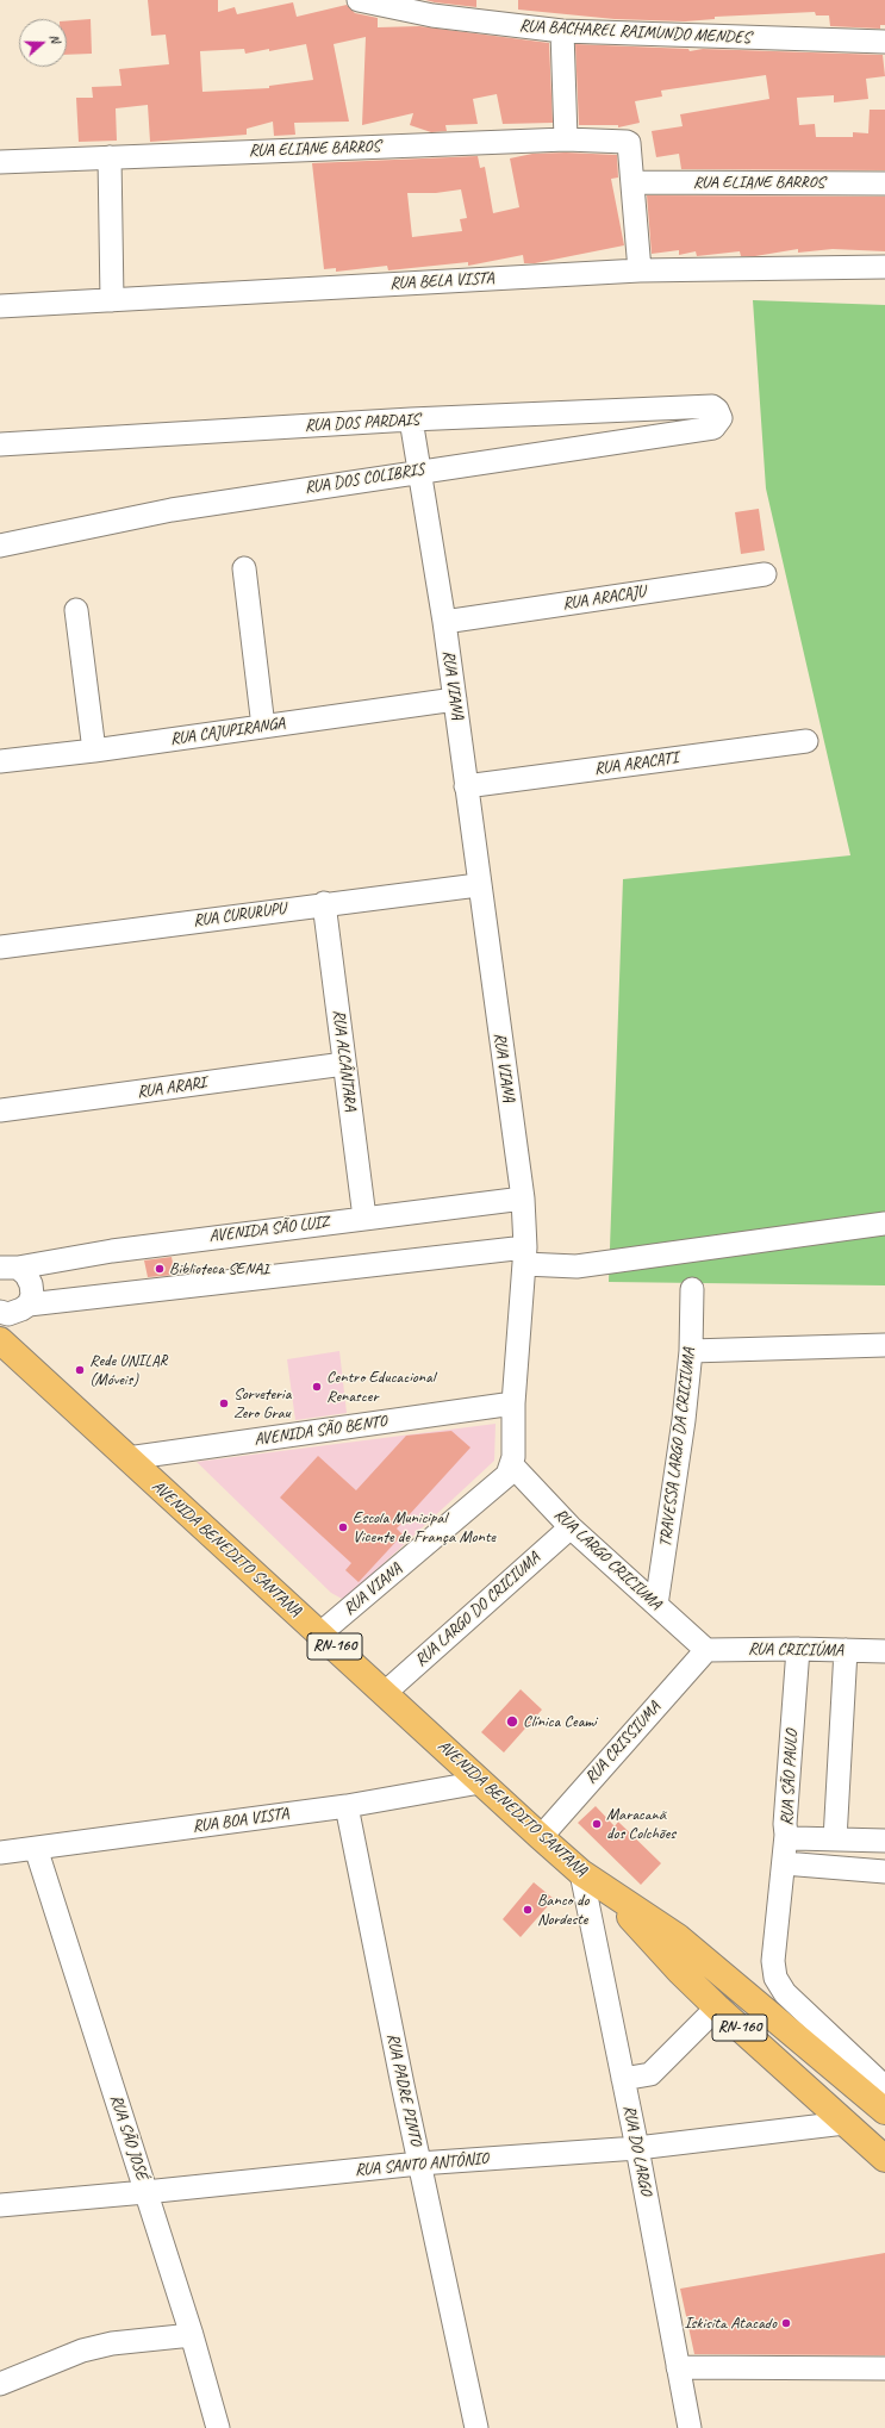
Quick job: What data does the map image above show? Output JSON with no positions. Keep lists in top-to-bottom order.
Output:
{
  "streets": {
    "main road": ["AVENIDA BENEDITO SANTANA", "RN-160"],
    "street": [
      "RUA BACHAREL RAIMUNDO MENDES",
      "RUA ELIANE BARROS",
      "RUA BELA VISTA",
      "RUA DOS PARDAIS",
      "RUA DOS COLIBRIS",
      "RUA ARACAJU",
      "RUA VIANA",
      "RUA CAJUPIRANGA",
      "RUA ARACATI",
      "RUA CURURUPU",
      "RUA ALCÂNTARA",
      "RUA ARARI",
      "AVENIDA SÃO LUIZ",
      "AVENIDA SÃO BENTO",
      "TRAVESSA LARGO DA CRICIUMA",
      "RUA LARGO CRICIUMA",
      "RUA LARGO DO CRICIUMA",
      "RUA CRICIÚMA",
      "RUA CRISSIUMA",
      "RUA SÃO PAULO",
      "RUA BOA VISTA",
      "RUA PADRE PINTO",
      "RUA SÃO JOSÉ",
      "RUA DO LARGO",
      "RUA SANTO ANTÔNIO"
    ]
  },
  "crossings": [
    ["RUA DOS PARDAIS", "RUA DOS COLIBRIS"],
    ["RUA DOS PARDAIS", "RUA VIANA"],
    ["RUA DOS COLIBRIS", "RUA VIANA"],
    ["RUA ARACAJU", "RUA VIANA"],
    ["RUA VIANA", "RUA CAJUPIRANGA"],
    ["RUA VIANA", "RUA ARACATI"],
    ["RUA VIANA", "RUA CURURUPU"],
    ["RUA VIANA", "AVENIDA SÃO LUIZ"],
    ["RUA VIANA", "AVENIDA SÃO BENTO"],
    ["RUA VIANA", "AVENIDA BENEDITO SANTANA"],
    ["RUA VIANA", "RUA LARGO CRICIUMA"],
    ["RUA CURURUPU", "RUA ALCÂNTARA"],
    ["RUA ALCÂNTARA", "RUA ARARI"],
    ["RUA ALCÂNTARA", "AVENIDA SÃO LUIZ"],
    ["AVENIDA SÃO BENTO", "AVENIDA BENEDITO SANTANA"],
    ["TRAVESSA LARGO DA CRICIUMA", "RUA LARGO CRICIUMA"],
    ["AVENIDA BENEDITO SANTANA", "RUA LARGO DO CRICIUMA"],
    ["AVENIDA BENEDITO SANTANA", "RUA CRISSIUMA"],
    ["AVENIDA BENEDITO SANTANA", "RUA BOA VISTA"],
    ["AVENIDA BENEDITO SANTANA", "RUA DO LARGO"],
    ["AVENIDA BENEDITO SANTANA", "RUA SANTO ANTÔNIO"],
    ["RUA LARGO CRICIUMA", "RUA LARGO DO CRICIUMA"],
    ["RUA LARGO CRICIUMA", "RUA CRICIÚMA"],
    ["RUA LARGO CRICIUMA", "RUA CRISSIUMA"],
    ["RUA CRICIÚMA", "RUA CRISSIUMA"],
    ["RUA CRICIÚMA", "RUA SÃO PAULO"],
    ["RUA BOA VISTA", "RUA PADRE PINTO"],
    ["RUA BOA VISTA", "RUA SÃO JOSÉ"],
    ["RUA PADRE PINTO", "RUA SANTO ANTÔNIO"],
    ["RUA SÃO JOSÉ", "RUA SANTO ANTÔNIO"],
    ["RUA DO LARGO", "RUA SANTO ANTÔNIO"]
  ],
  "places": [
    "Biblioteca SENAI",
    "Rede UNILAR (Móveis)",
    "Centro Educacional Renascer",
    "Sorveteria Zero Grau",
    "Escola Municipal Vicente de França Monte",
    "Clínica Ceami",
    "Maracanã dos Colchões",
    "Banco do Nordeste",
    "Iskisita Atacado"
  ],
  "north": "right"
}
